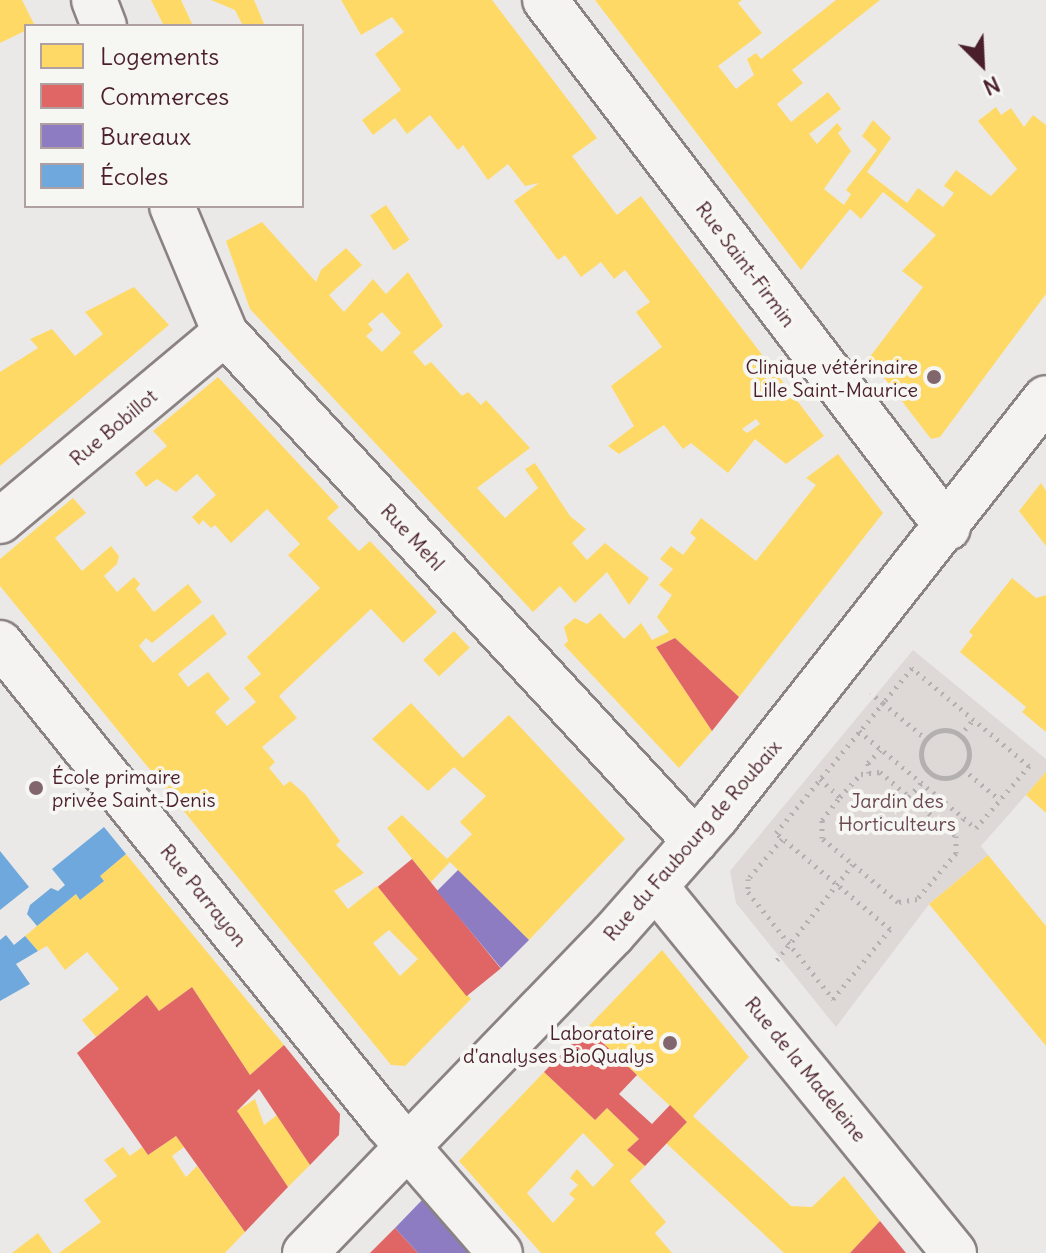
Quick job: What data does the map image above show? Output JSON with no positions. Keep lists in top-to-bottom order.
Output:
{
  "streets": {
    "street": [
      "Rue Saint-Firmin",
      "Rue Bobillot",
      "Rue Mehl",
      "Rue du Faubourg de Roubaix",
      "Rue Parrayon",
      "Rue de la Madeleine"
    ]
  },
  "crossings": [
    ["Rue Saint-Firmin", "Rue du Faubourg de Roubaix"],
    ["Rue Bobillot", "Rue Mehl"],
    ["Rue Mehl", "Rue du Faubourg de Roubaix"],
    ["Rue du Faubourg de Roubaix", "Rue Parrayon"],
    ["Rue du Faubourg de Roubaix", "Rue de la Madeleine"]
  ],
  "parks": ["Jardin des Horticulteurs"],
  "places": ["Clinique vétérinaire Lille Saint-Maurice", "École primaire privée Saint-Denis", "Laboratoire d'analyses BioQualys"],
  "legend": [
    "Logements",
    "Commerces",
    "Bureaux",
    "Écoles"
  ],
  "north": "bottom right"
}
